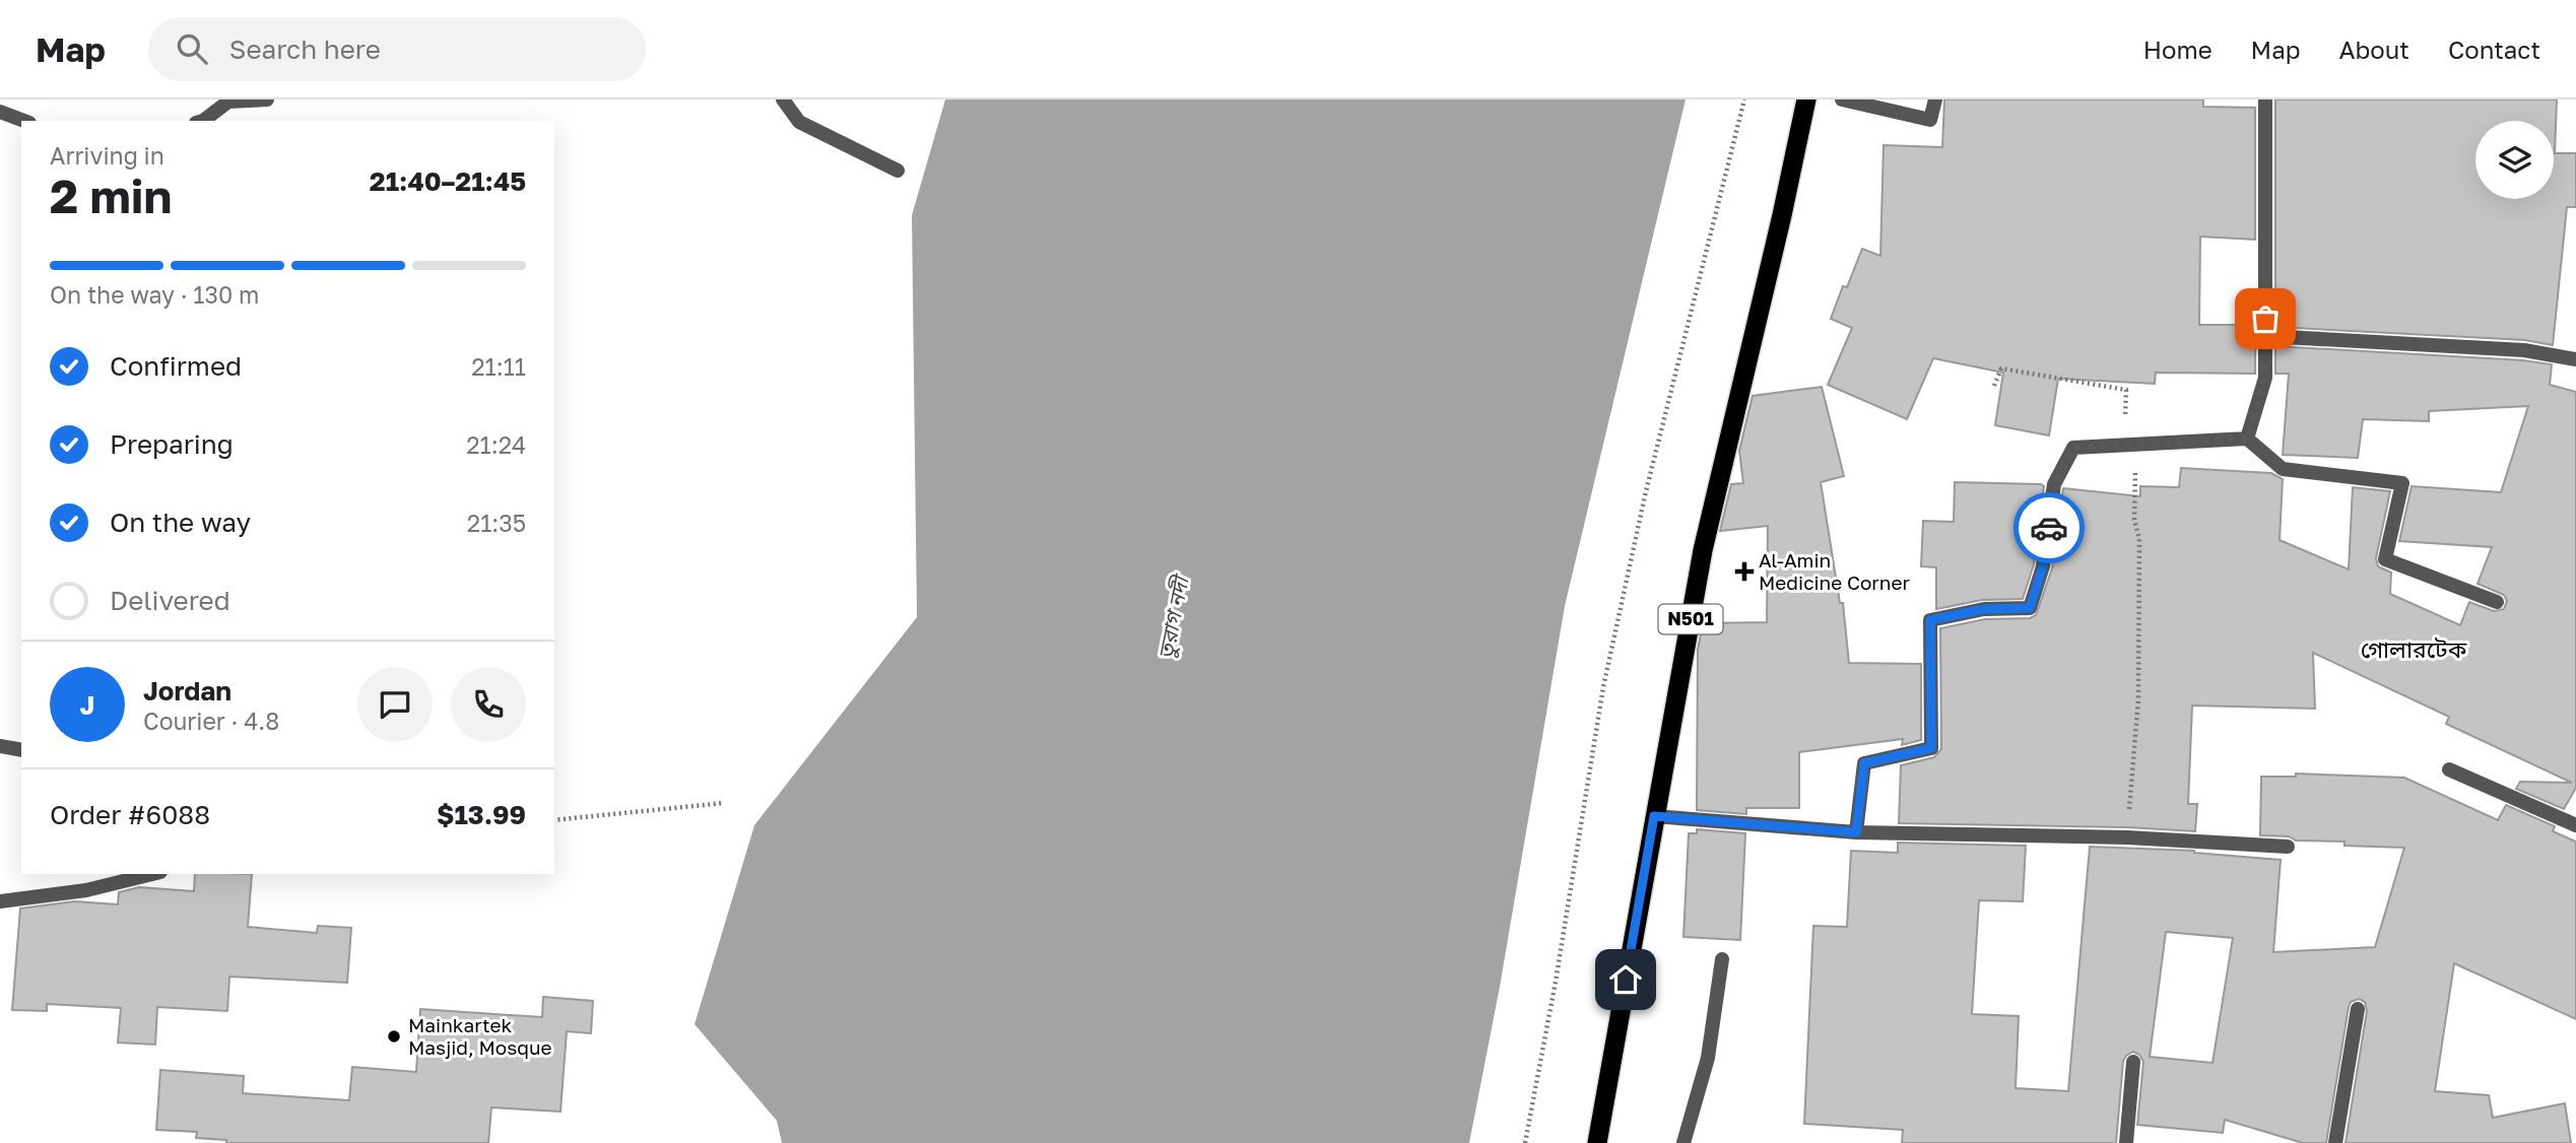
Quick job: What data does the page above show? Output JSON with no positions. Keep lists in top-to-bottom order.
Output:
{
  "streets": {
    "highway": ["N501"]
  },
  "districts": ["গোলারটেক"],
  "water": ["তুরাগ নদী"],
  "places": {
    "health": ["Al-Amin Medicine Corner"],
    "other": ["Mainkartek Masjid, Mosque"]
  },
  "page": {
    "header": "Map",
    "search": "Search here",
    "nav": [
      "Home",
      "Map",
      "About",
      "Contact"
    ],
    "heading": ["2 min", "Arriving in", "21:40–21:45"],
    "panel": [
      "Jordan",
      "Courier · 4.8",
      "Order #6088",
      "$13.99"
    ],
    "bar": "On the way · 130 m",
    "list": [
      ["Confirmed", "21:11"],
      ["Preparing", "21:24"],
      ["On the way", "21:35"],
      "Delivered"
    ],
    "round": "J"
  }
}
